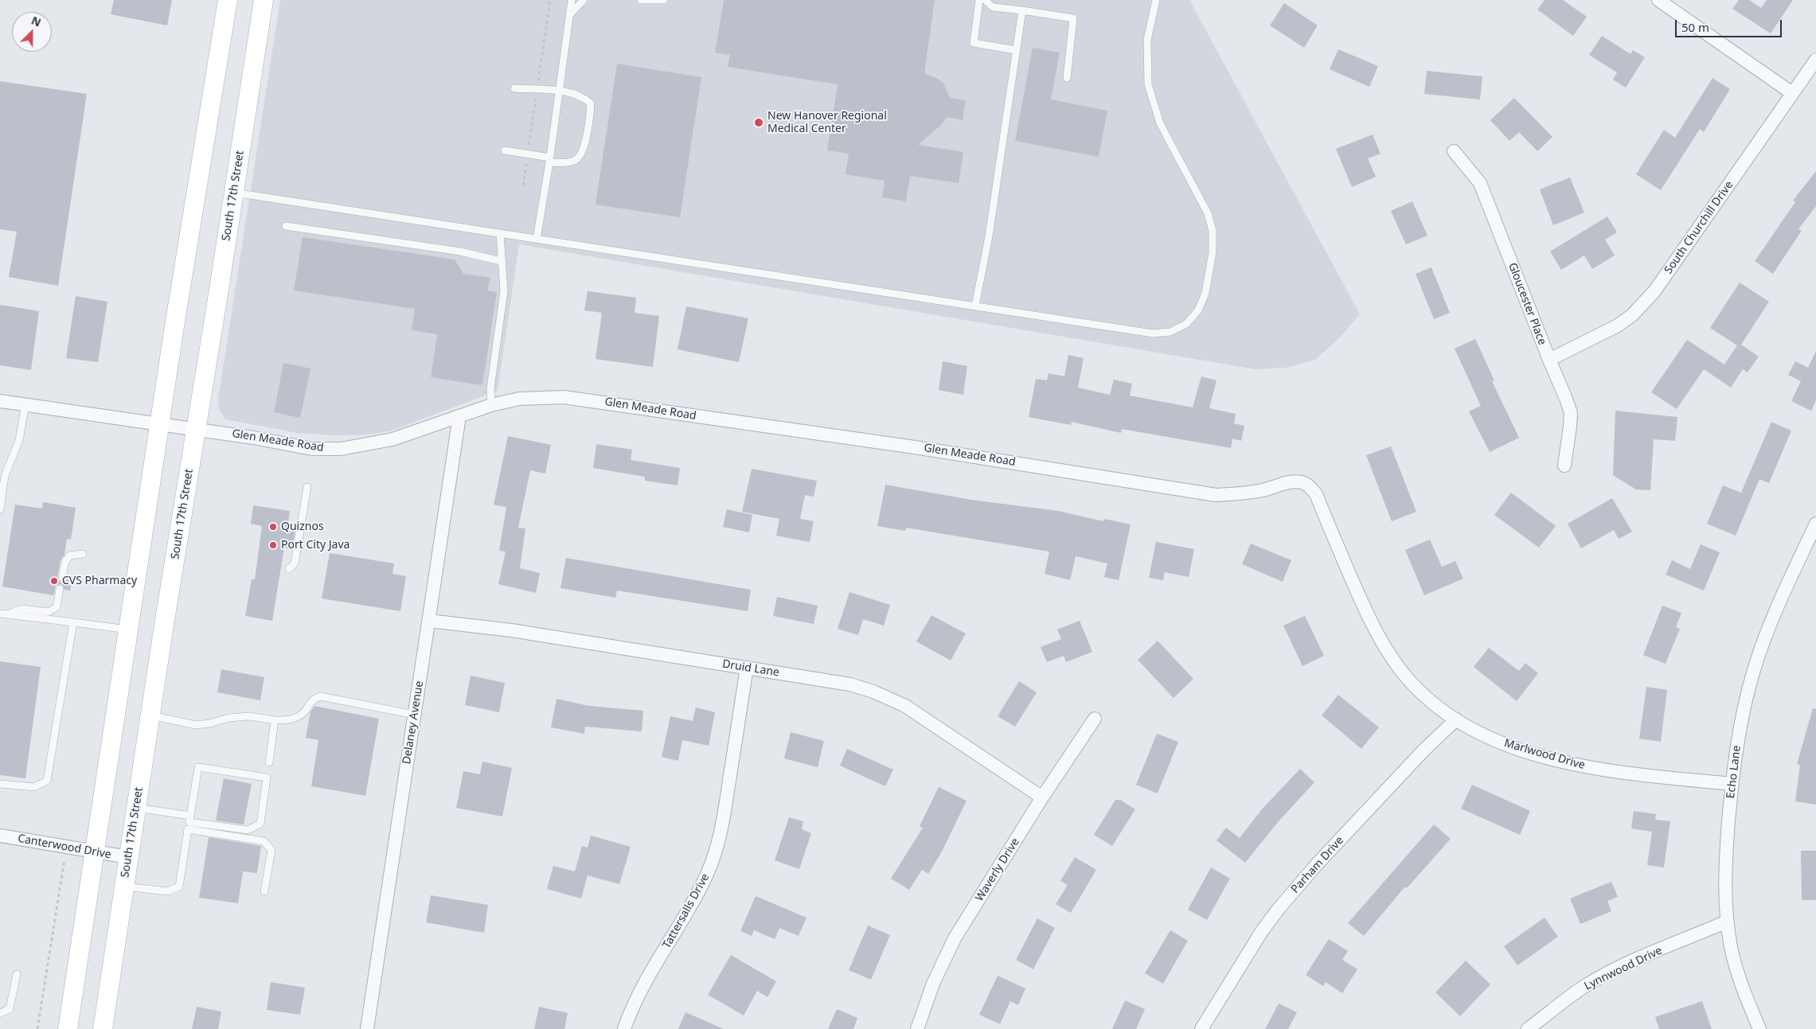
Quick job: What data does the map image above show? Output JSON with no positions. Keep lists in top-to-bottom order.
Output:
{
  "streets": {
    "main road": ["South 17th Street"],
    "street": [
      "South Churchill Drive",
      "Gloucester Place",
      "Glen Meade Road",
      "Druid Lane",
      "Delaney Avenue",
      "Marlwood Drive",
      "Echo Lane",
      "Canterwood Drive",
      "Parham Drive",
      "Waverly Drive",
      "Tattersalls Drive",
      "Lynnwood Drive"
    ]
  },
  "crossings": [
    ["South 17th Street", "Glen Meade Road"],
    ["South 17th Street", "Canterwood Drive"],
    ["South Churchill Drive", "Gloucester Place"],
    ["Glen Meade Road", "Delaney Avenue"],
    ["Glen Meade Road", "Marlwood Drive"],
    ["Druid Lane", "Delaney Avenue"],
    ["Druid Lane", "Waverly Drive"],
    ["Druid Lane", "Tattersalls Drive"],
    ["Marlwood Drive", "Echo Lane"],
    ["Marlwood Drive", "Parham Drive"],
    ["Echo Lane", "Lynnwood Drive"]
  ],
  "places": [
    "New Hanover Regional Medical Center",
    "Quiznos",
    "Port City Java",
    "CVS Pharmacy"
  ],
  "scale_bar": "50 m",
  "north": "top right"
}
